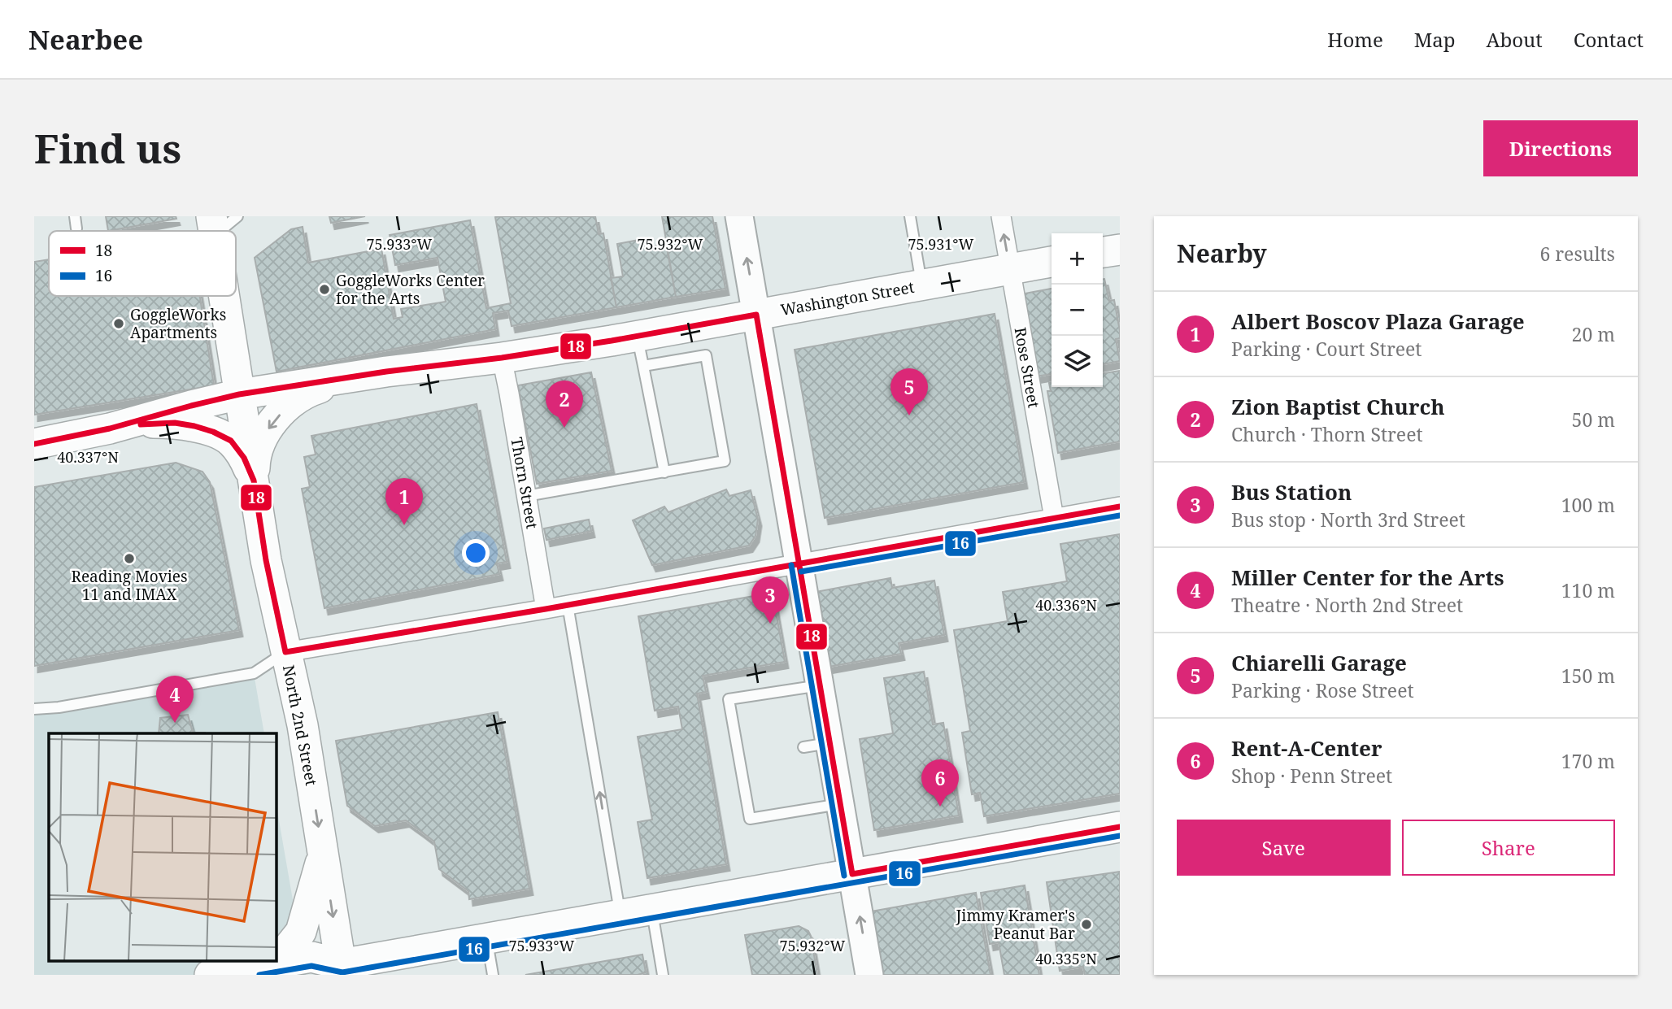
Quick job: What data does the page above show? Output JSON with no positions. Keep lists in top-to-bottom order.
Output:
{
  "streets": {
    "main road": ["Washington Street", "North 2nd Street"],
    "street": ["Rose Street", "Thorn Street"]
  },
  "crossings": [
    ["Washington Street", "Rose Street"],
    ["Washington Street", "Thorn Street"],
    ["Washington Street", "North 2nd Street"]
  ],
  "one_way": ["North 2nd Street"],
  "places": [
    "GoggleWorks Center for the Arts",
    "GoggleWorks Apartments",
    "Reading Movies 11 and IMAX",
    "Jimmy Kramer's Peanut Bar"
  ],
  "lines": ["transit line 18", "transit line 16"],
  "legend": ["18", "16"],
  "page": {
    "header": "Nearbee",
    "nav": [
      "Home",
      "Map",
      "About",
      "Contact"
    ],
    "buttons": [
      "Directions",
      ["Save", "Share"]
    ],
    "title": "Find us",
    "heading": ["Nearby", "6 results"],
    "map_buttons": ["+", "−"],
    "list": [
      {
        "mark": "1",
        "name": "Albert Boscov Plaza Garage",
        "note": "Parking · Court Street",
        "value": "20 m"
      },
      {
        "mark": "2",
        "name": "Zion Baptist Church",
        "note": "Church · Thorn Street",
        "value": "50 m"
      },
      {
        "mark": "3",
        "name": "Bus Station",
        "note": "Bus stop · North 3rd Street",
        "value": "100 m"
      },
      {
        "mark": "4",
        "name": "Miller Center for the Arts",
        "note": "Theatre · North 2nd Street",
        "value": "110 m"
      },
      {
        "mark": "5",
        "name": "Chiarelli Garage",
        "note": "Parking · Rose Street",
        "value": "150 m"
      },
      {
        "mark": "6",
        "name": "Rent-A-Center",
        "note": "Shop · Penn Street",
        "value": "170 m"
      }
    ],
    "pins": [
      "5",
      "2",
      "1",
      "3",
      "4",
      "6"
    ]
  },
  "coordinates": [
    "75.933°W",
    "75.932°W",
    "75.931°W",
    "40.337°N",
    "40.336°N",
    "40.335°N"
  ]
}
